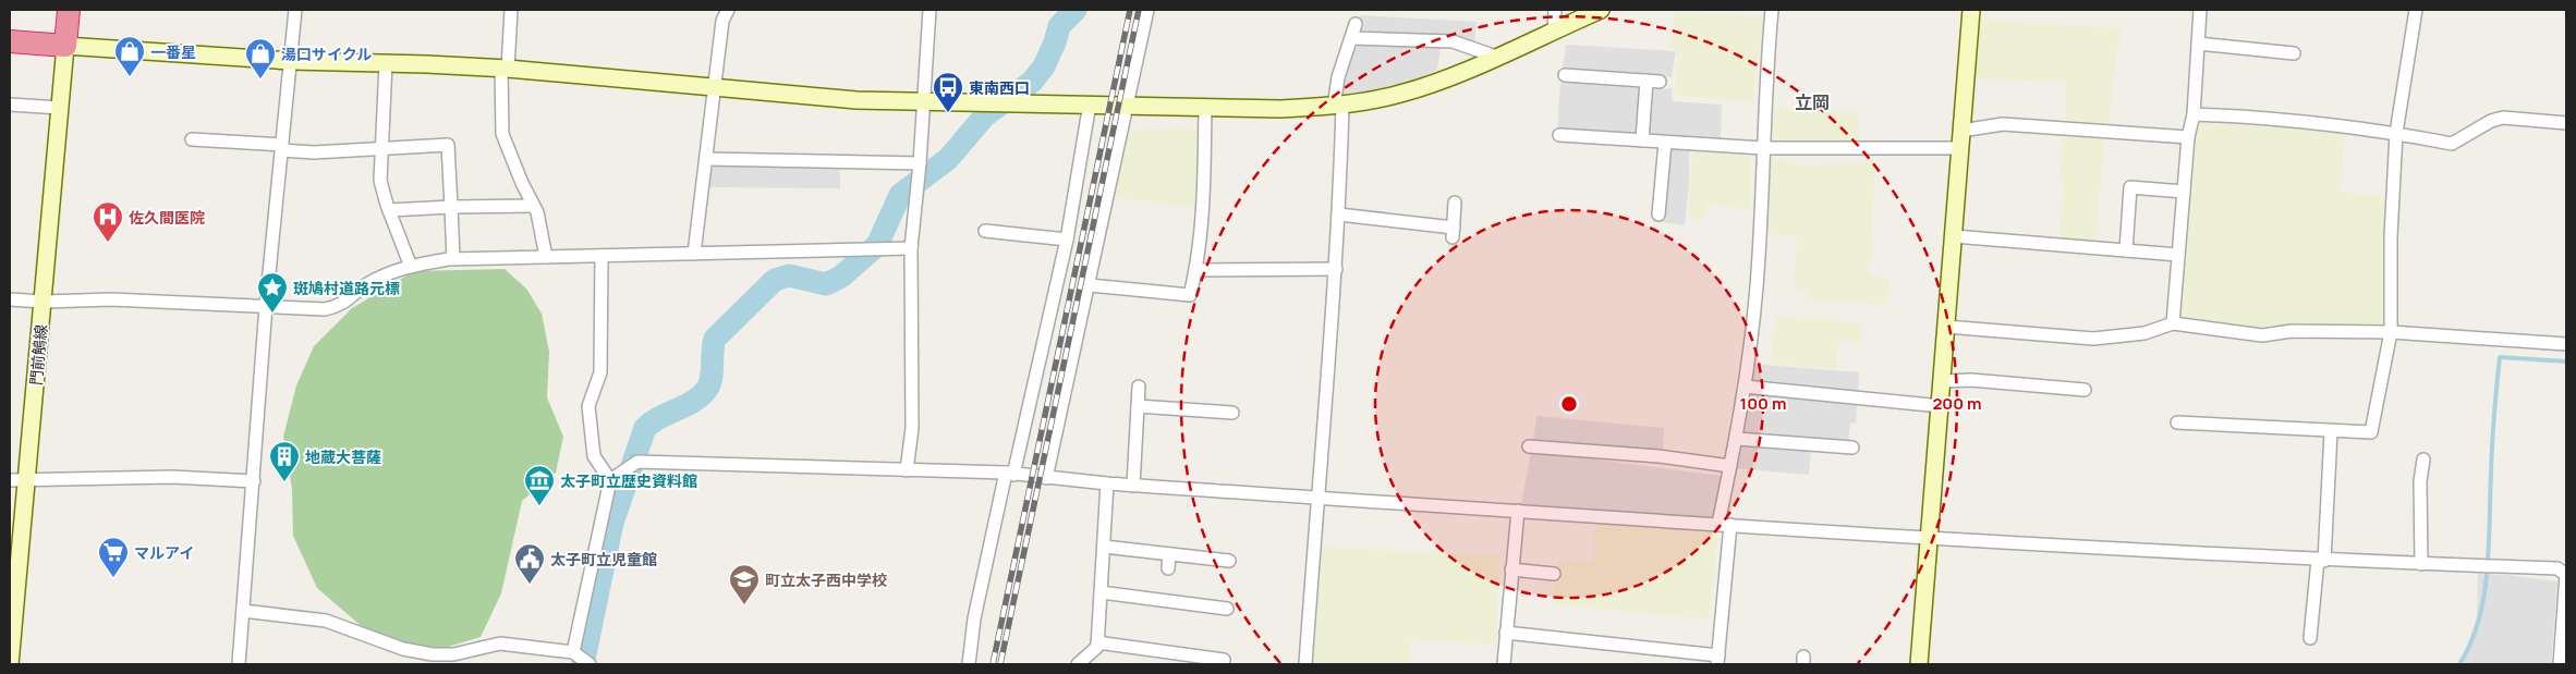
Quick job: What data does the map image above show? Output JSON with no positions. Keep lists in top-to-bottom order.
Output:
{
  "streets": {
    "street": ["門前鵤線"]
  },
  "districts": ["立岡"],
  "places": {
    "shop": ["一番星", "湯口サイクル"],
    "bus stop": ["東南西口"],
    "hospital": ["佐久間医院"],
    "place": ["斑鳩村道路元標"],
    "building": ["地蔵大菩薩"],
    "museum": ["太子町立歴史資料館"],
    "supermarket": ["マルアイ"],
    "public building": ["太子町立児童館"],
    "school or university": ["町立太子西中学校"]
  },
  "rings": ["100 m", "200 m"]
}
